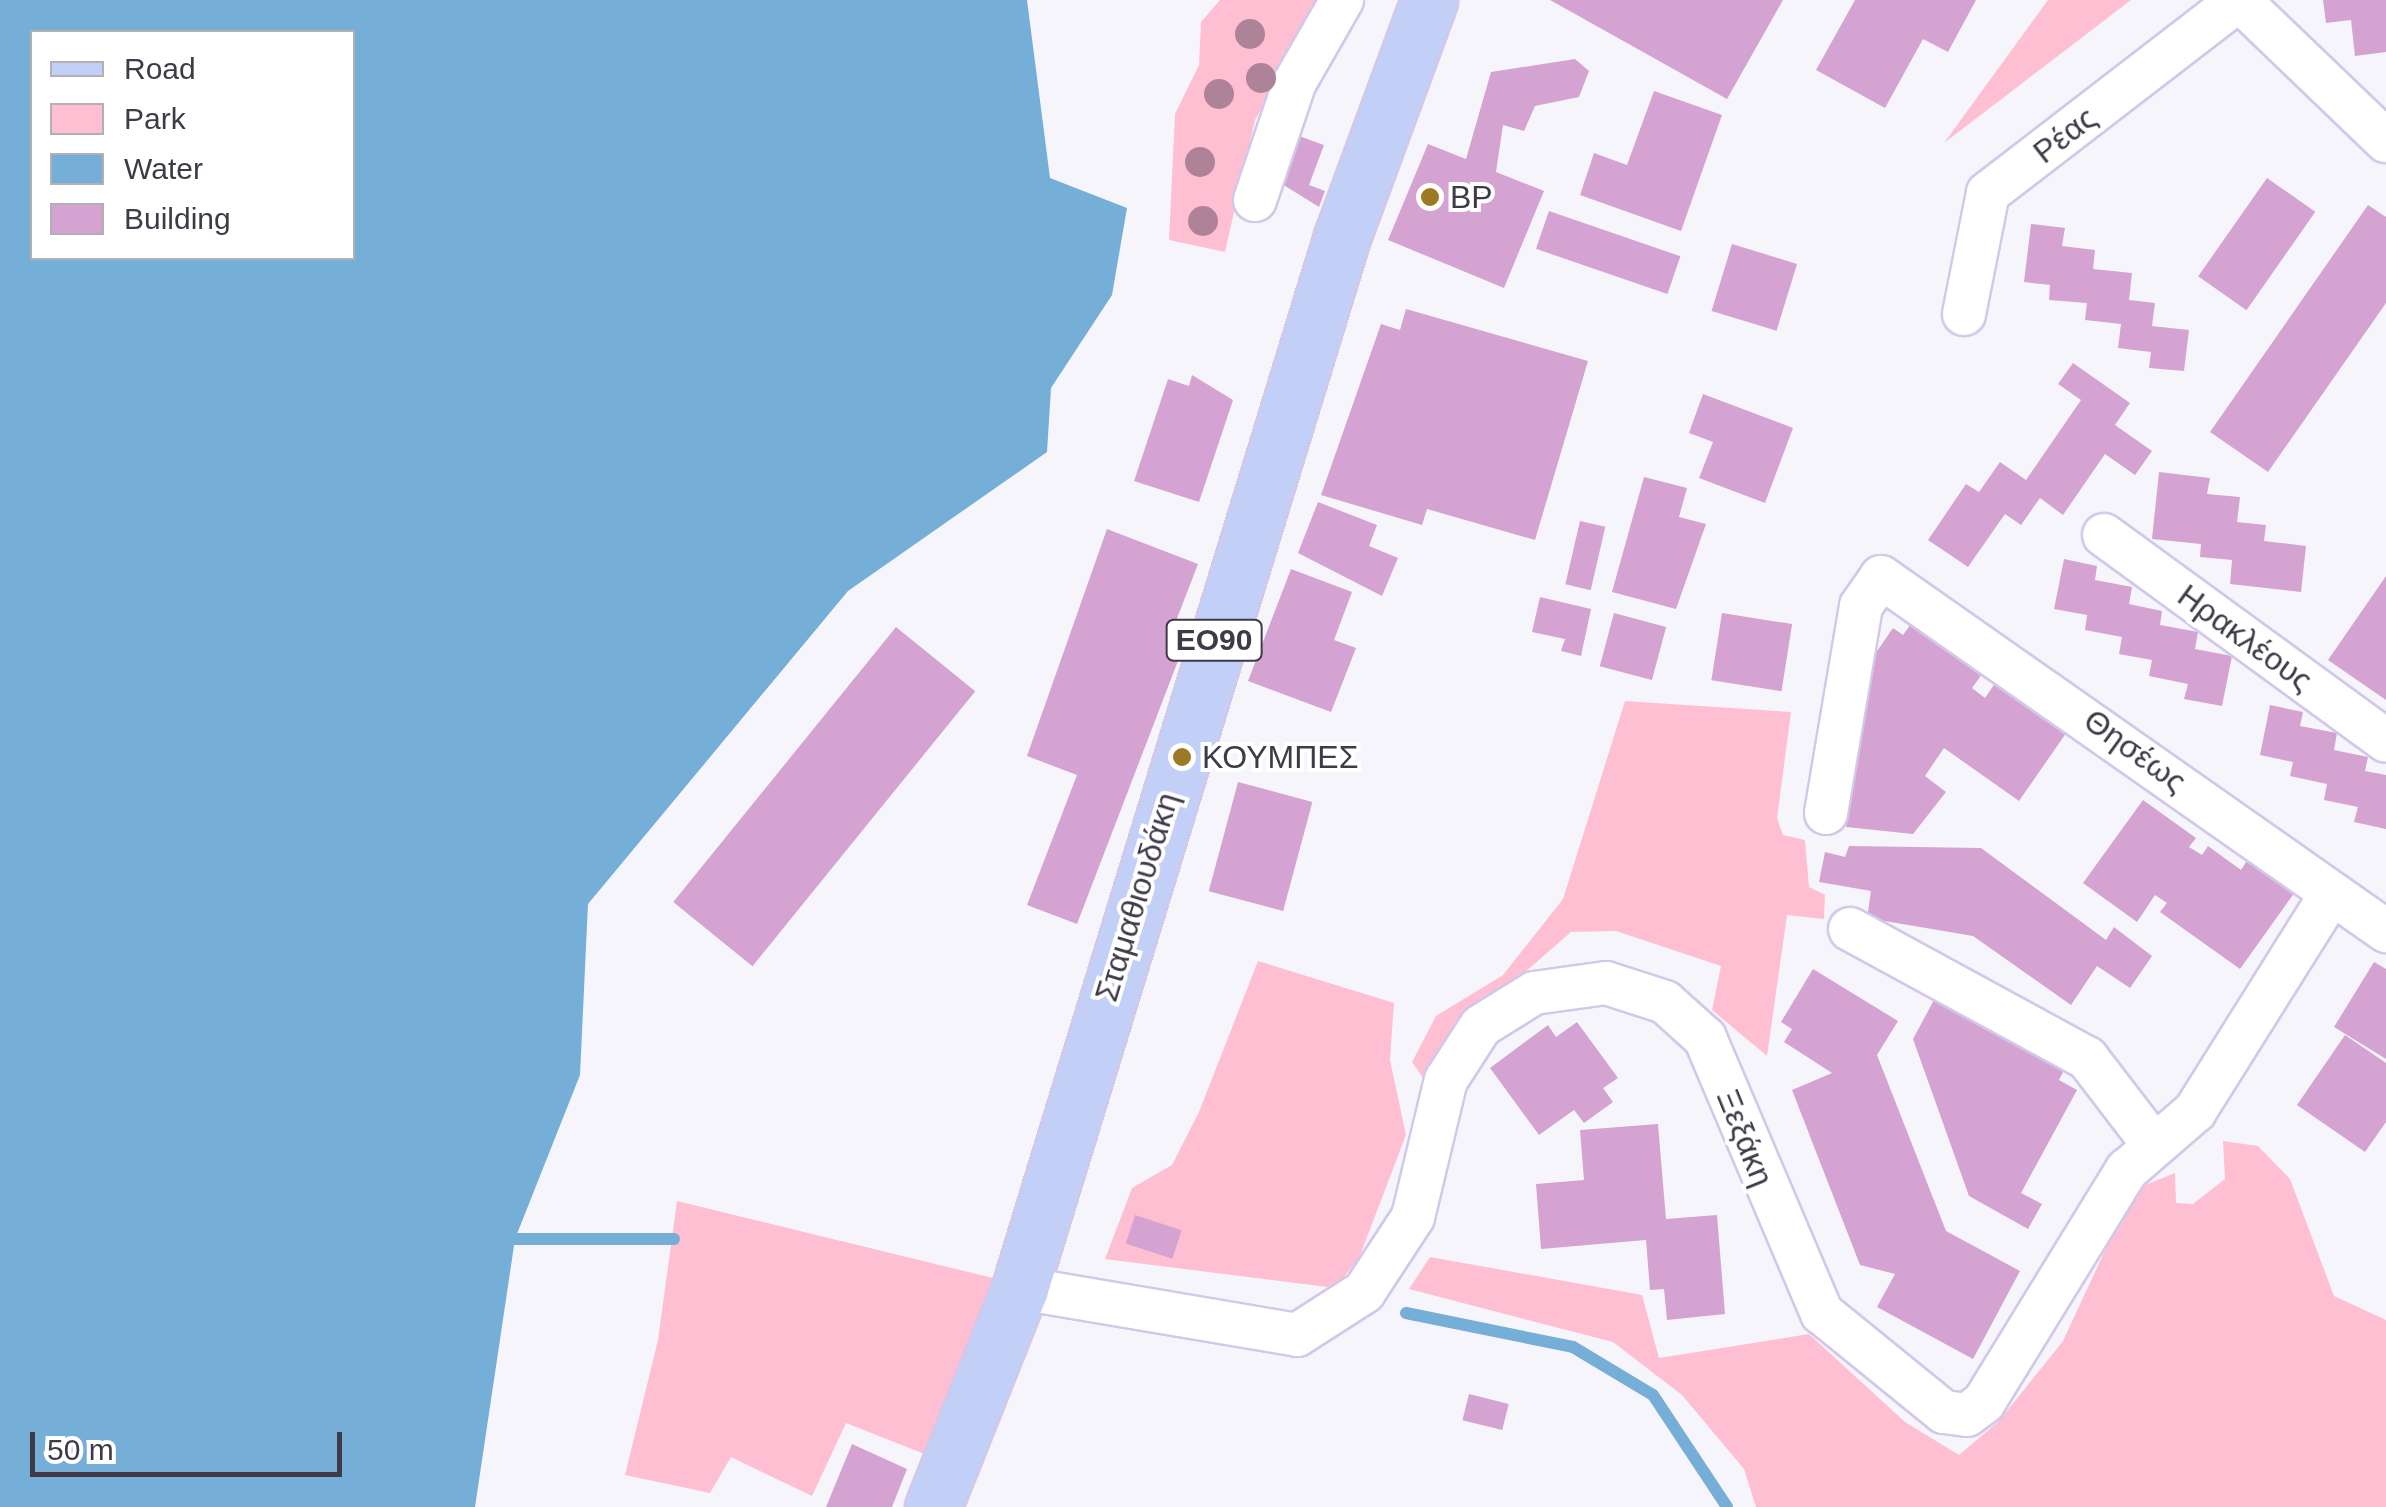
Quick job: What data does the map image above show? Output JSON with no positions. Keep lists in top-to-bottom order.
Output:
{
  "streets": {
    "main road": ["ΕΟ90", "Σταμαθιουδάκη"],
    "street": [
      "Ρέας",
      "Ηρακλέους",
      "Θησέως",
      "Ξεξάκη"
    ]
  },
  "crossings": [
    ["Θησέως", "Ξεξάκη"],
    ["Σταμαθιουδάκη", "Ξεξάκη"]
  ],
  "places": ["BP", "ΚΟΥΜΠΕΣ"],
  "legend": [
    "Road",
    "Park",
    "Water",
    "Building"
  ],
  "scale_bar": "50 m"
}
